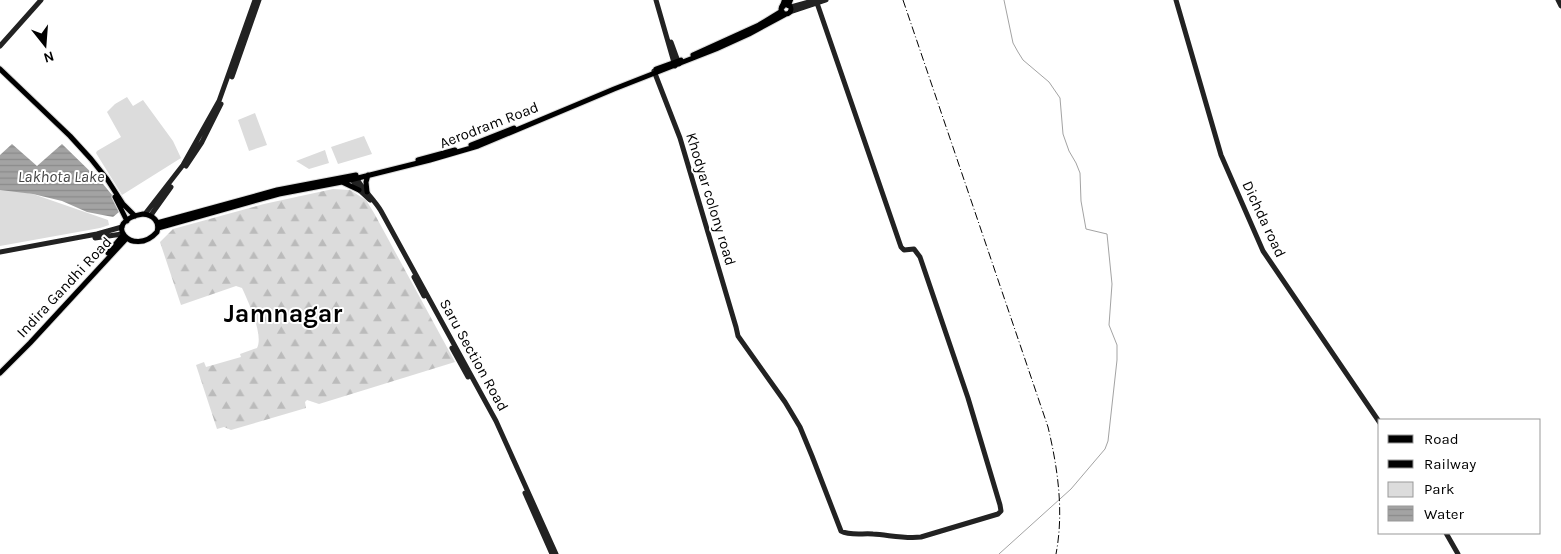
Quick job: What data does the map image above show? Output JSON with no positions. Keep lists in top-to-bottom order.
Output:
{
  "streets": {
    "main road": ["Aerodram Road", "Indira Gandhi Road"],
    "street": ["Khodyar colony road", "Dichda road", "Saru Section Road"]
  },
  "crossings": [
    ["Aerodram Road", "Khodyar colony road"],
    ["Aerodram Road", "Indira Gandhi Road"],
    ["Aerodram Road", "Saru Section Road"]
  ],
  "districts": ["Jamnagar"],
  "water": ["Lakhota Lake"],
  "legend": [
    "Road",
    "Railway",
    "Park",
    "Water"
  ],
  "north": "bottom"
}
